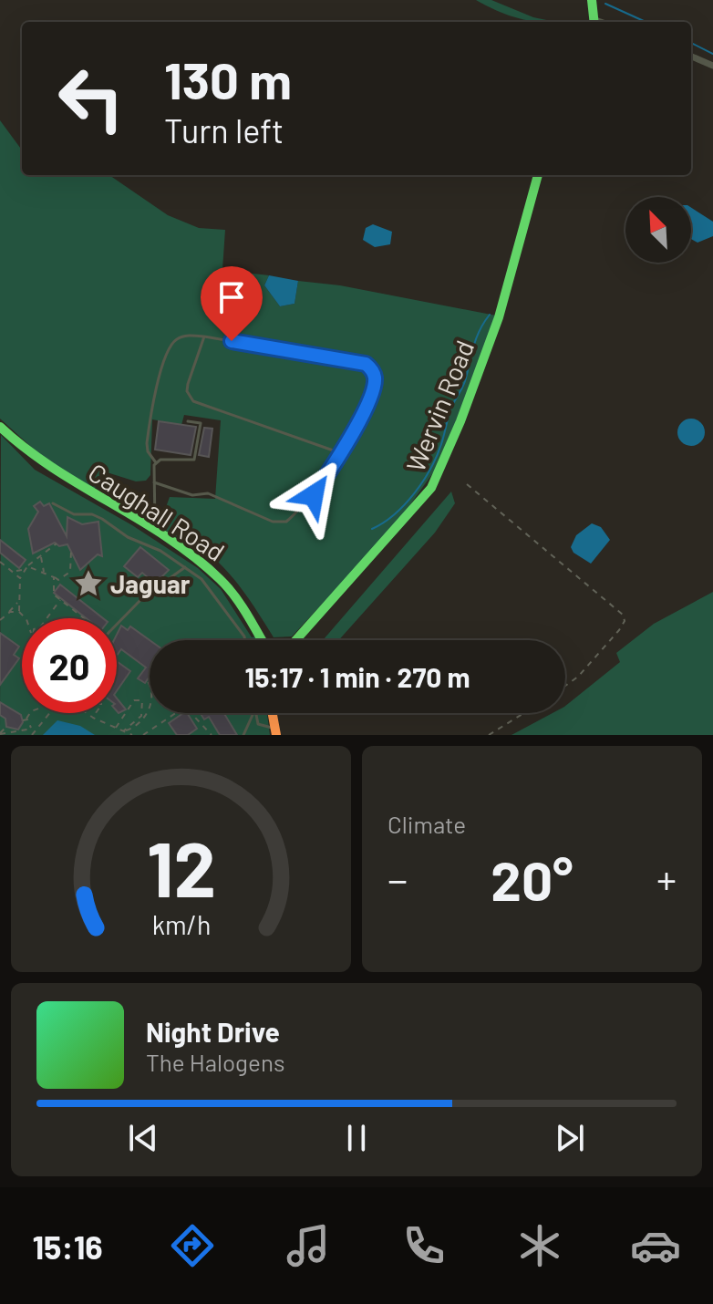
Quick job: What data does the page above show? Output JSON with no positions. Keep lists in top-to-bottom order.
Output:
{
  "streets": {
    "street": ["Wervin Road", "Caughall Road"]
  },
  "places": {
    "place": ["Jaguar"]
  },
  "north": "top left",
  "page": {
    "turn": ["130 m", "Turn left"],
    "limit": "20",
    "trip": "15:17 · 1 min · 270 m",
    "tile": "Climate",
    "heat": ["−", "20°", "+"],
    "song": ["Night Drive", "The Halogens"],
    "tabs": "15:16",
    "gauge": ["12", "km/h"]
  }
}
